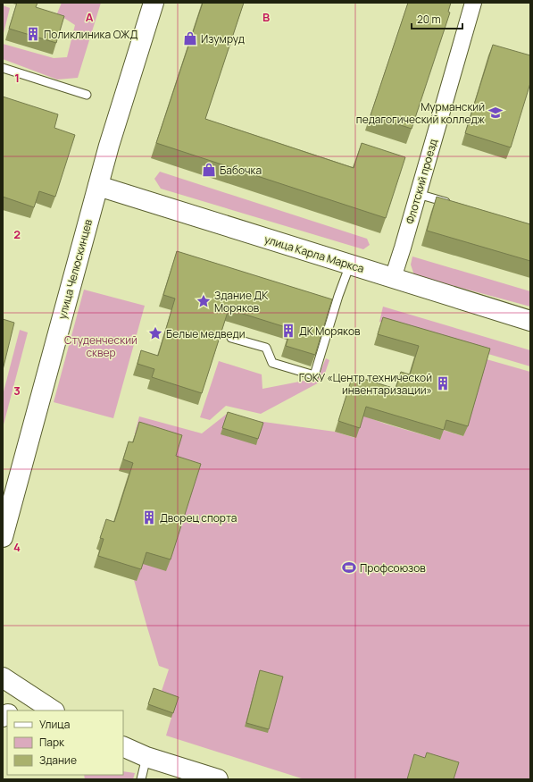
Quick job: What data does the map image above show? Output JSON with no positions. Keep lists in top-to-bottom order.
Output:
{
  "streets": {
    "street": ["Флотский проезд", "улица Карла Маркса", "улица Челюскинцев"]
  },
  "crossings": [
    ["Флотский проезд", "улица Карла Маркса"],
    ["улица Карла Маркса", "улица Челюскинцев"]
  ],
  "parks": ["Студенческий сквер"],
  "places": {
    "building": [
      "Поликлиника ОЖД",
      "ДК Моряков",
      "ГОКУ «Центр технической инвентаризации»",
      "Дворец спорта"
    ],
    "shop": ["Изумруд", "Бабочка"],
    "school or university": ["Мурманский педагогический колледж"],
    "place": ["Здание ДК Моряков", "Белые медведи"],
    "sports": ["Профсоюзов"]
  },
  "legend": ["Улица", "Парк", "Здание"],
  "scale_bar": "20 m",
  "grid": {
    "columns": ["A", "B"],
    "rows": [
      "1",
      "2",
      "3",
      "4"
    ]
  }
}
